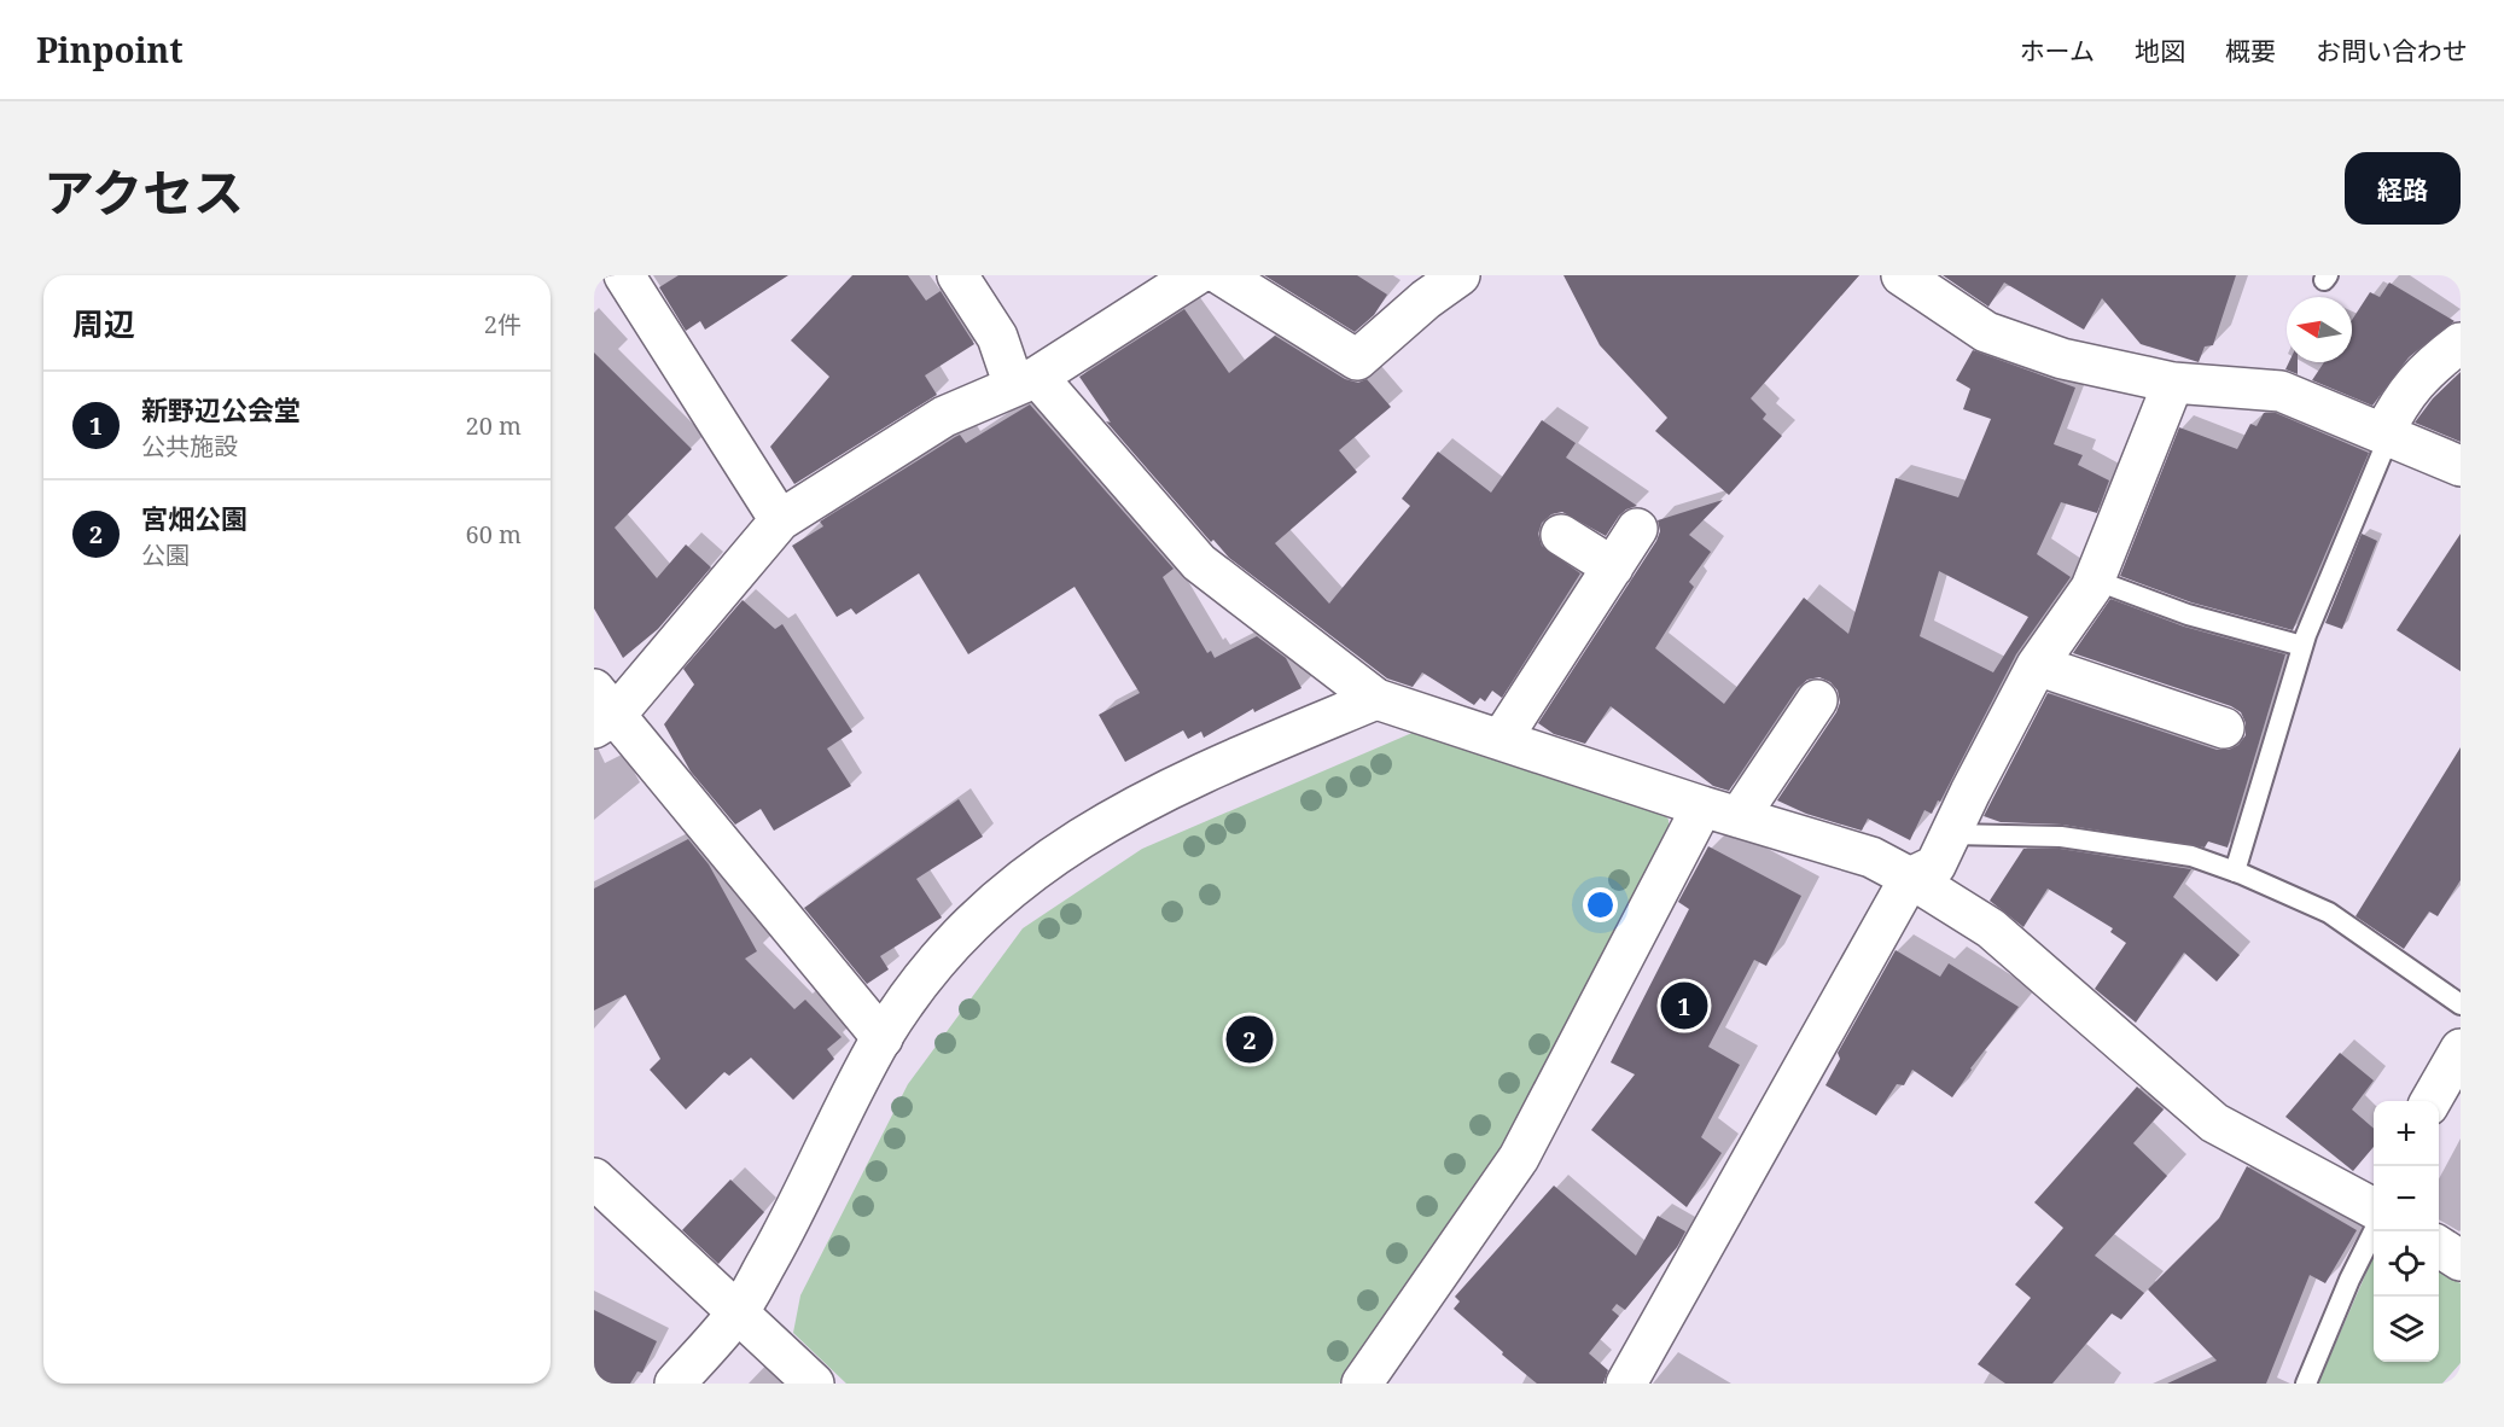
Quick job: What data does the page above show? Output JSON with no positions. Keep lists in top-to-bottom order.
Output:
{
  "north": "left",
  "page": {
    "header": "Pinpoint",
    "nav": [
      "ホーム",
      "地図",
      "概要",
      "お問い合わせ"
    ],
    "title": "アクセス",
    "buttons": "経路",
    "heading": ["周辺", "2件"],
    "list": [
      {
        "mark": "1",
        "name": "新野辺公会堂",
        "note": "公共施設",
        "value": "20 m"
      },
      {
        "mark": "2",
        "name": "宮畑公園",
        "note": "公園",
        "value": "60 m"
      }
    ],
    "pins": ["1", "2"],
    "map_buttons": ["+", "−"]
  }
}
